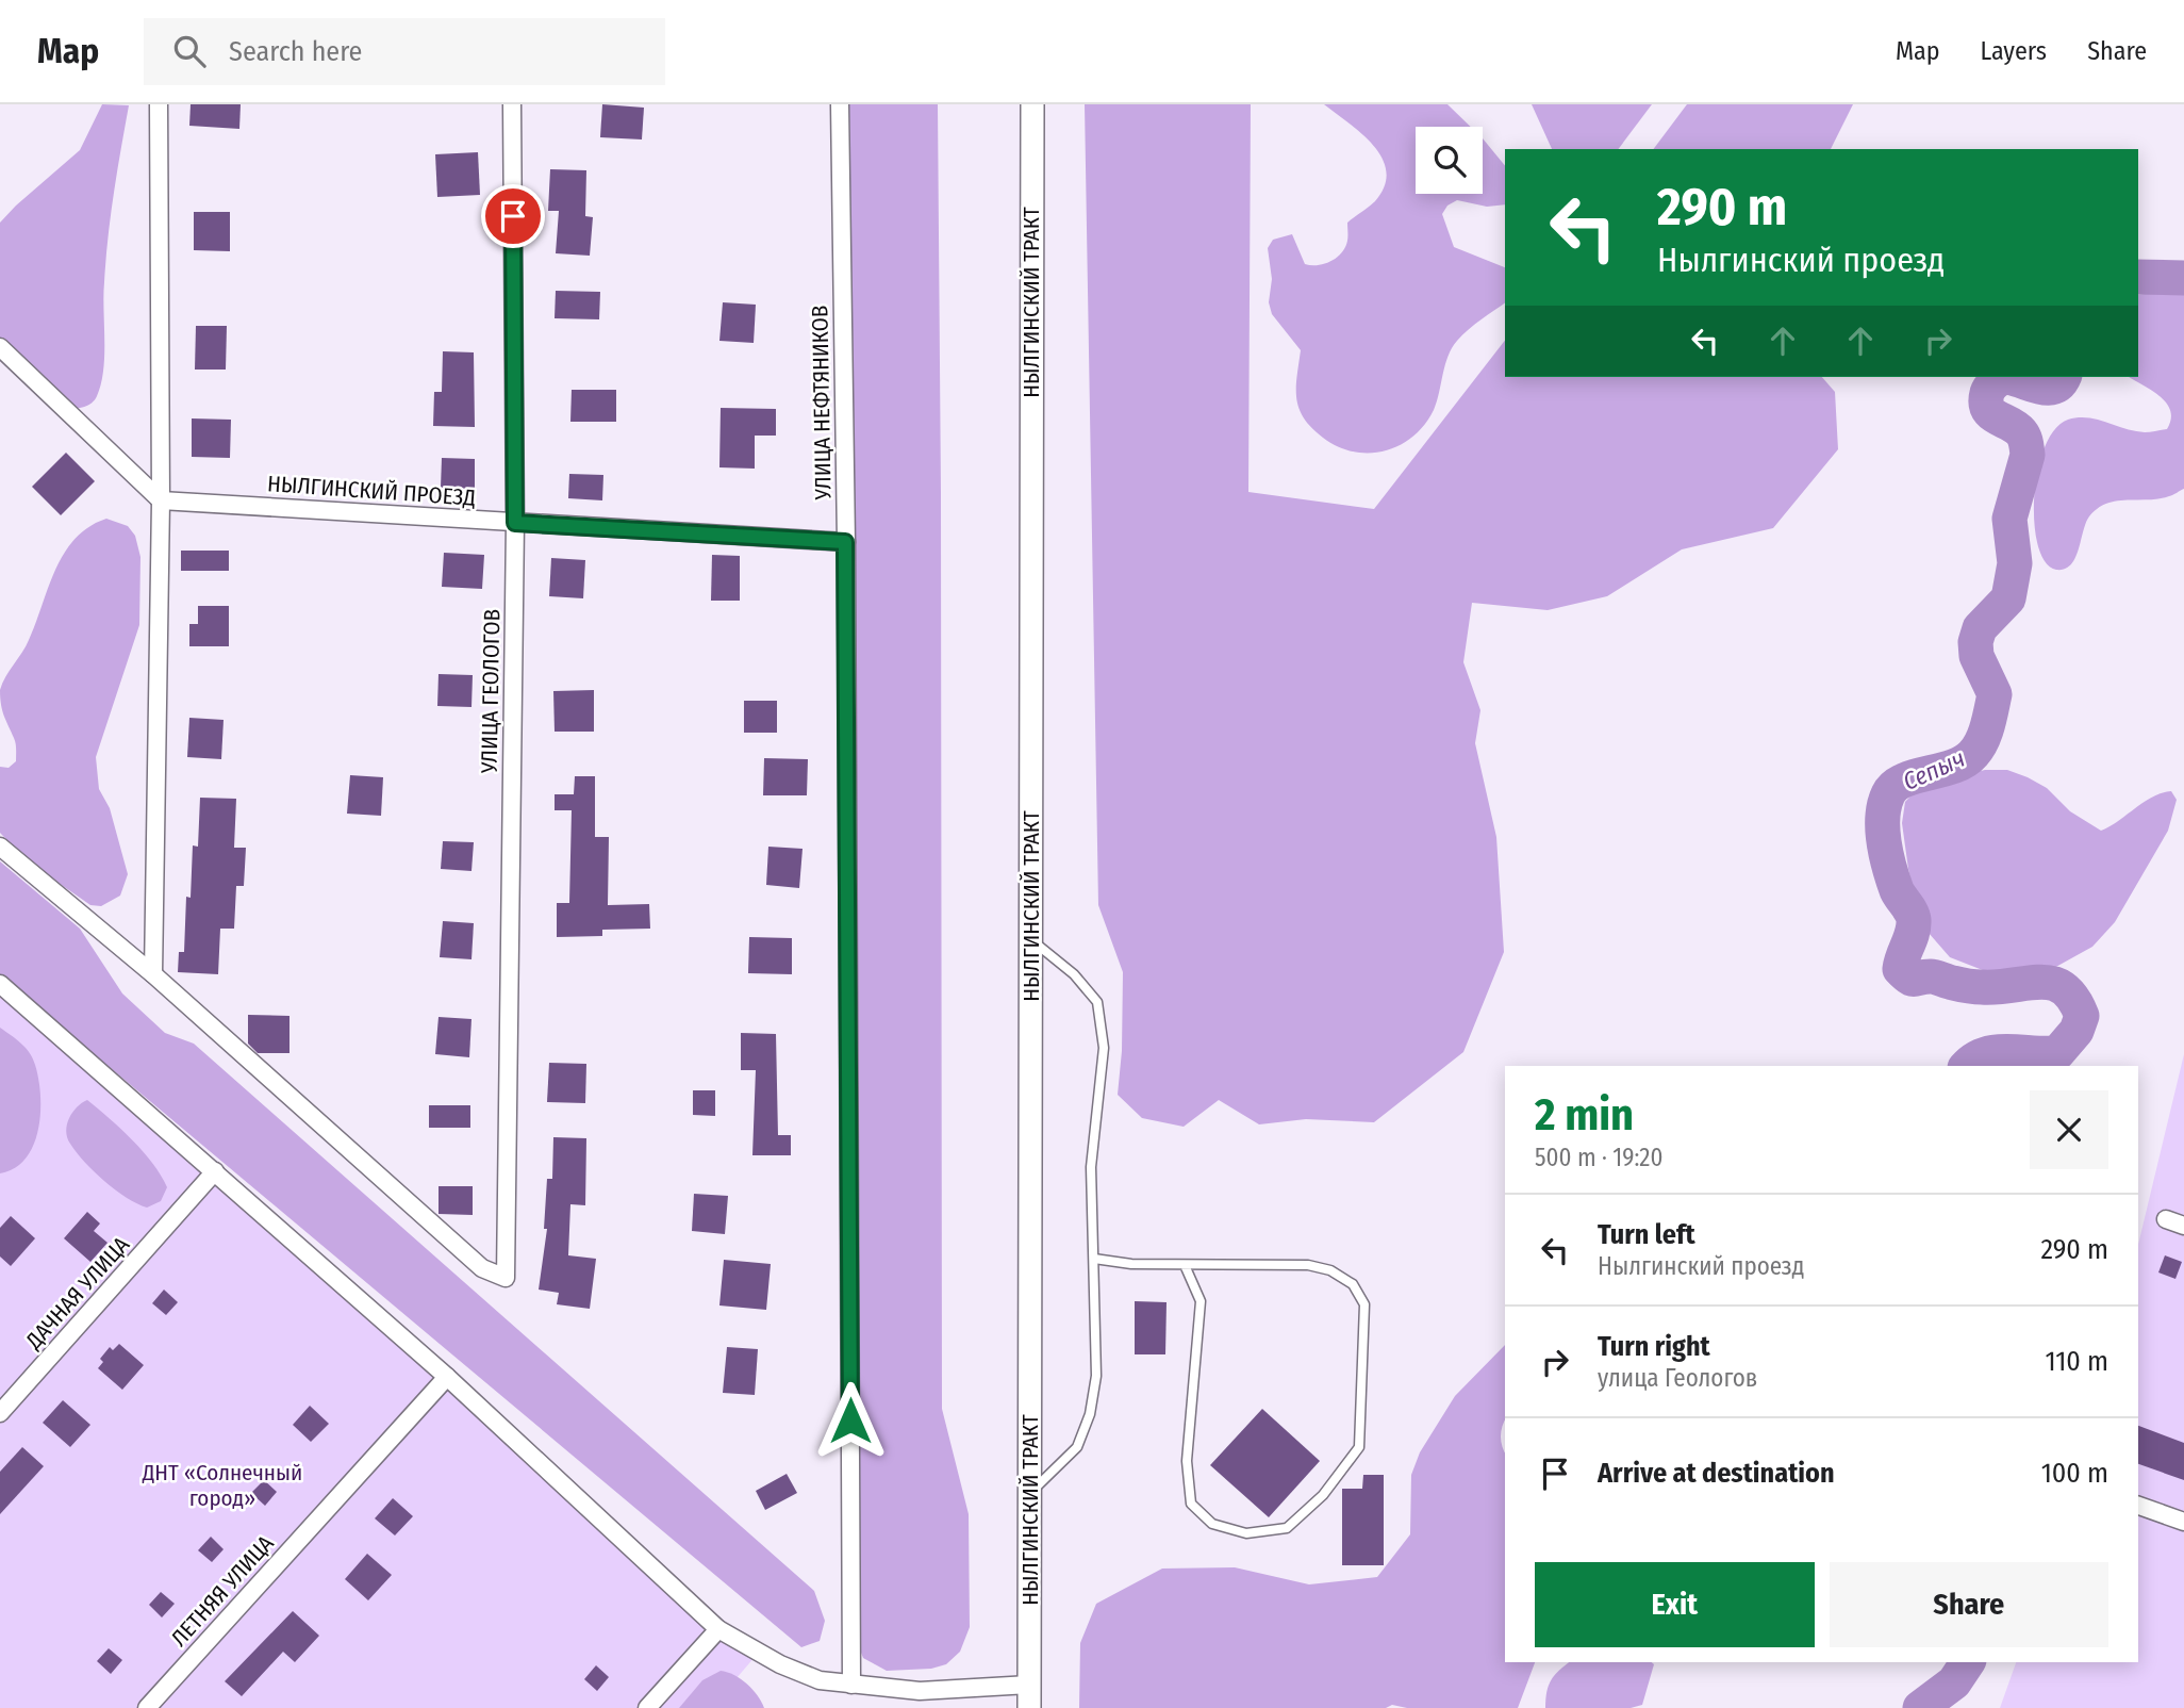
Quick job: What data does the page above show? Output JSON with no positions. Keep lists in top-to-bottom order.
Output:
{
  "streets": {
    "main road": ["НЫЛГИНСКИЙ ТРАКТ"],
    "street": [
      "УЛИЦА НЕФТЯНИКОВ",
      "НЫЛГИНСКИЙ ПРОЕЗД",
      "УЛИЦА ГЕОЛОГОВ",
      "ДАЧНАЯ УЛИЦА",
      "ЛЕТНЯЯ УЛИЦА"
    ]
  },
  "crossings": [
    ["УЛИЦА НЕФТЯНИКОВ", "НЫЛГИНСКИЙ ПРОЕЗД"],
    ["НЫЛГИНСКИЙ ПРОЕЗД", "УЛИЦА ГЕОЛОГОВ"]
  ],
  "water": ["Сепыч"],
  "parks": ["ДНТ «Солнечный город»"],
  "page": {
    "header": "Map",
    "search": "Search here",
    "nav": ["Map", "Layers", "Share"],
    "turn": ["290 m", "Нылгинский проезд"],
    "heading": ["2 min", "500 m · 19:20"],
    "list": [
      {
        "name": "Turn left",
        "note": "Нылгинский проезд",
        "value": "290 m"
      },
      {
        "name": "Turn right",
        "note": "улица Геологов",
        "value": "110 m"
      },
      {
        "name": "Arrive at destination",
        "value": "100 m"
      }
    ],
    "buttons": ["Exit", "Share"]
  }
}
